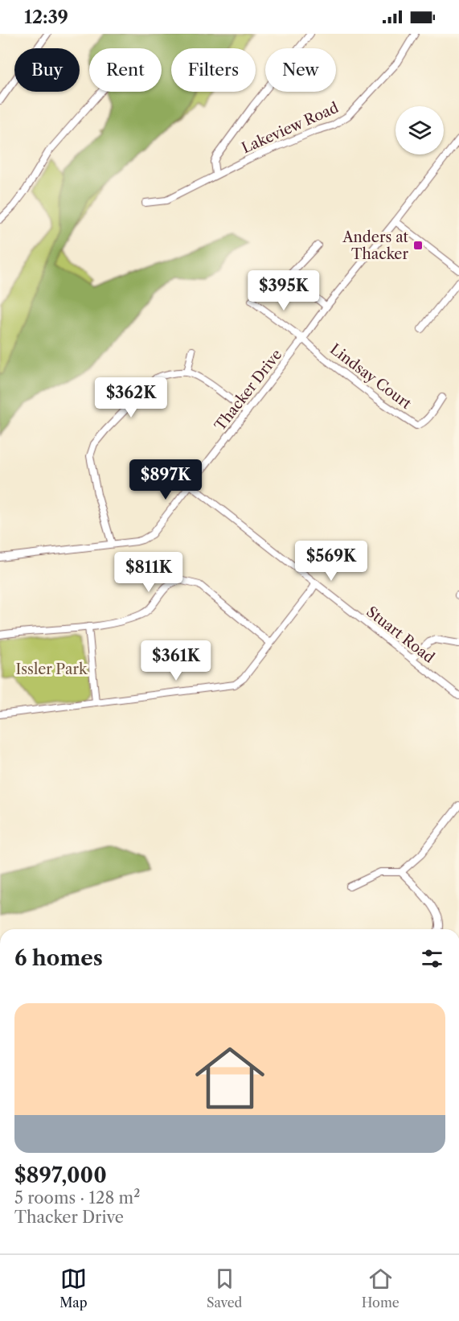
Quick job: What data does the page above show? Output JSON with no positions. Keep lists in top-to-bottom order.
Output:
{
  "streets": {
    "street": [
      "Lakeview Road",
      "Lindsay Court",
      "Thacker Drive",
      "Stuart Road"
    ]
  },
  "crossings": [
    ["Lindsay Court", "Thacker Drive"],
    ["Thacker Drive", "Stuart Road"]
  ],
  "parks": ["Issler Park"],
  "places": {
    "transit": ["Anders at Thacker"]
  },
  "page": {
    "status": "12:39",
    "chip": [
      "Buy",
      "Rent",
      "Filters",
      "New"
    ],
    "price": [
      "$395K",
      "$362K",
      "$897K",
      "$569K",
      "$811K",
      "$361K"
    ],
    "heading": "6 homes",
    "list": [
      {
        "name": "$897,000",
        "note": "5 rooms · 128 m² · Thacker Drive"
      }
    ],
    "tabs": ["Map", "Saved", "Home"]
  }
}
